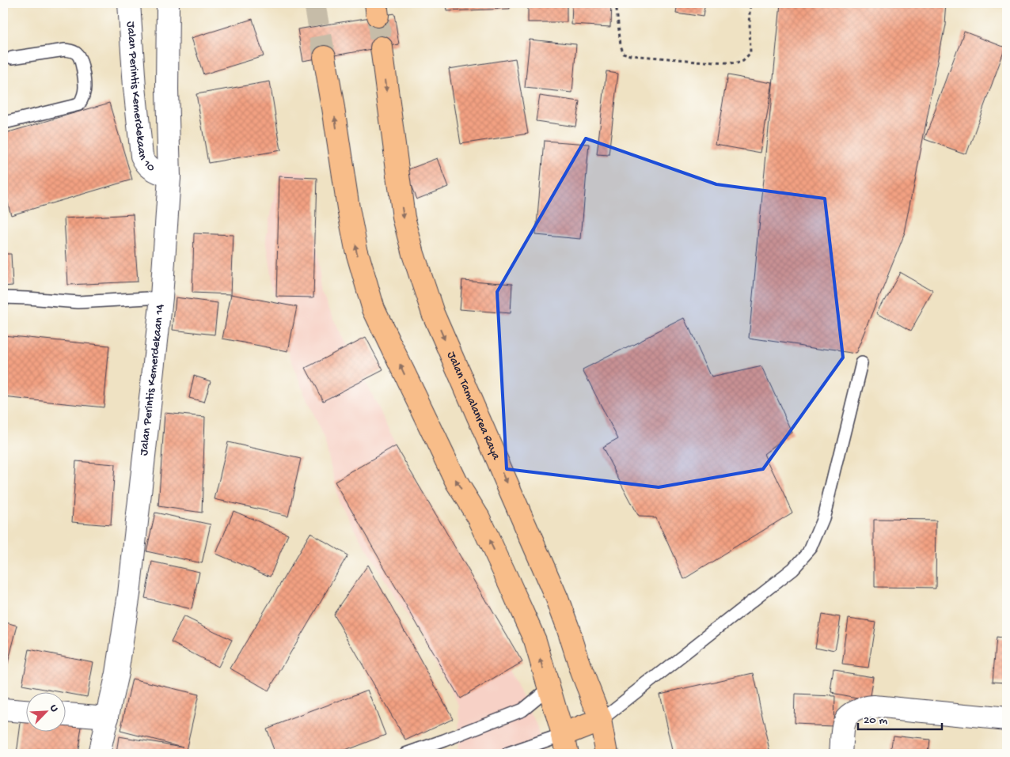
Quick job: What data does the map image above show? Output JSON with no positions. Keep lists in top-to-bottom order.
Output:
{
  "streets": {
    "main road": ["Jalan Tamalanrea Raya"],
    "street": ["Jalan Perintis Kemerdekaan 10", "Jalan Perintis Kemerdekaan 14"]
  },
  "crossings": [
    ["Jalan Perintis Kemerdekaan 10", "Jalan Perintis Kemerdekaan 14"]
  ],
  "scale_bar": "20 m",
  "north": "top right"
}
